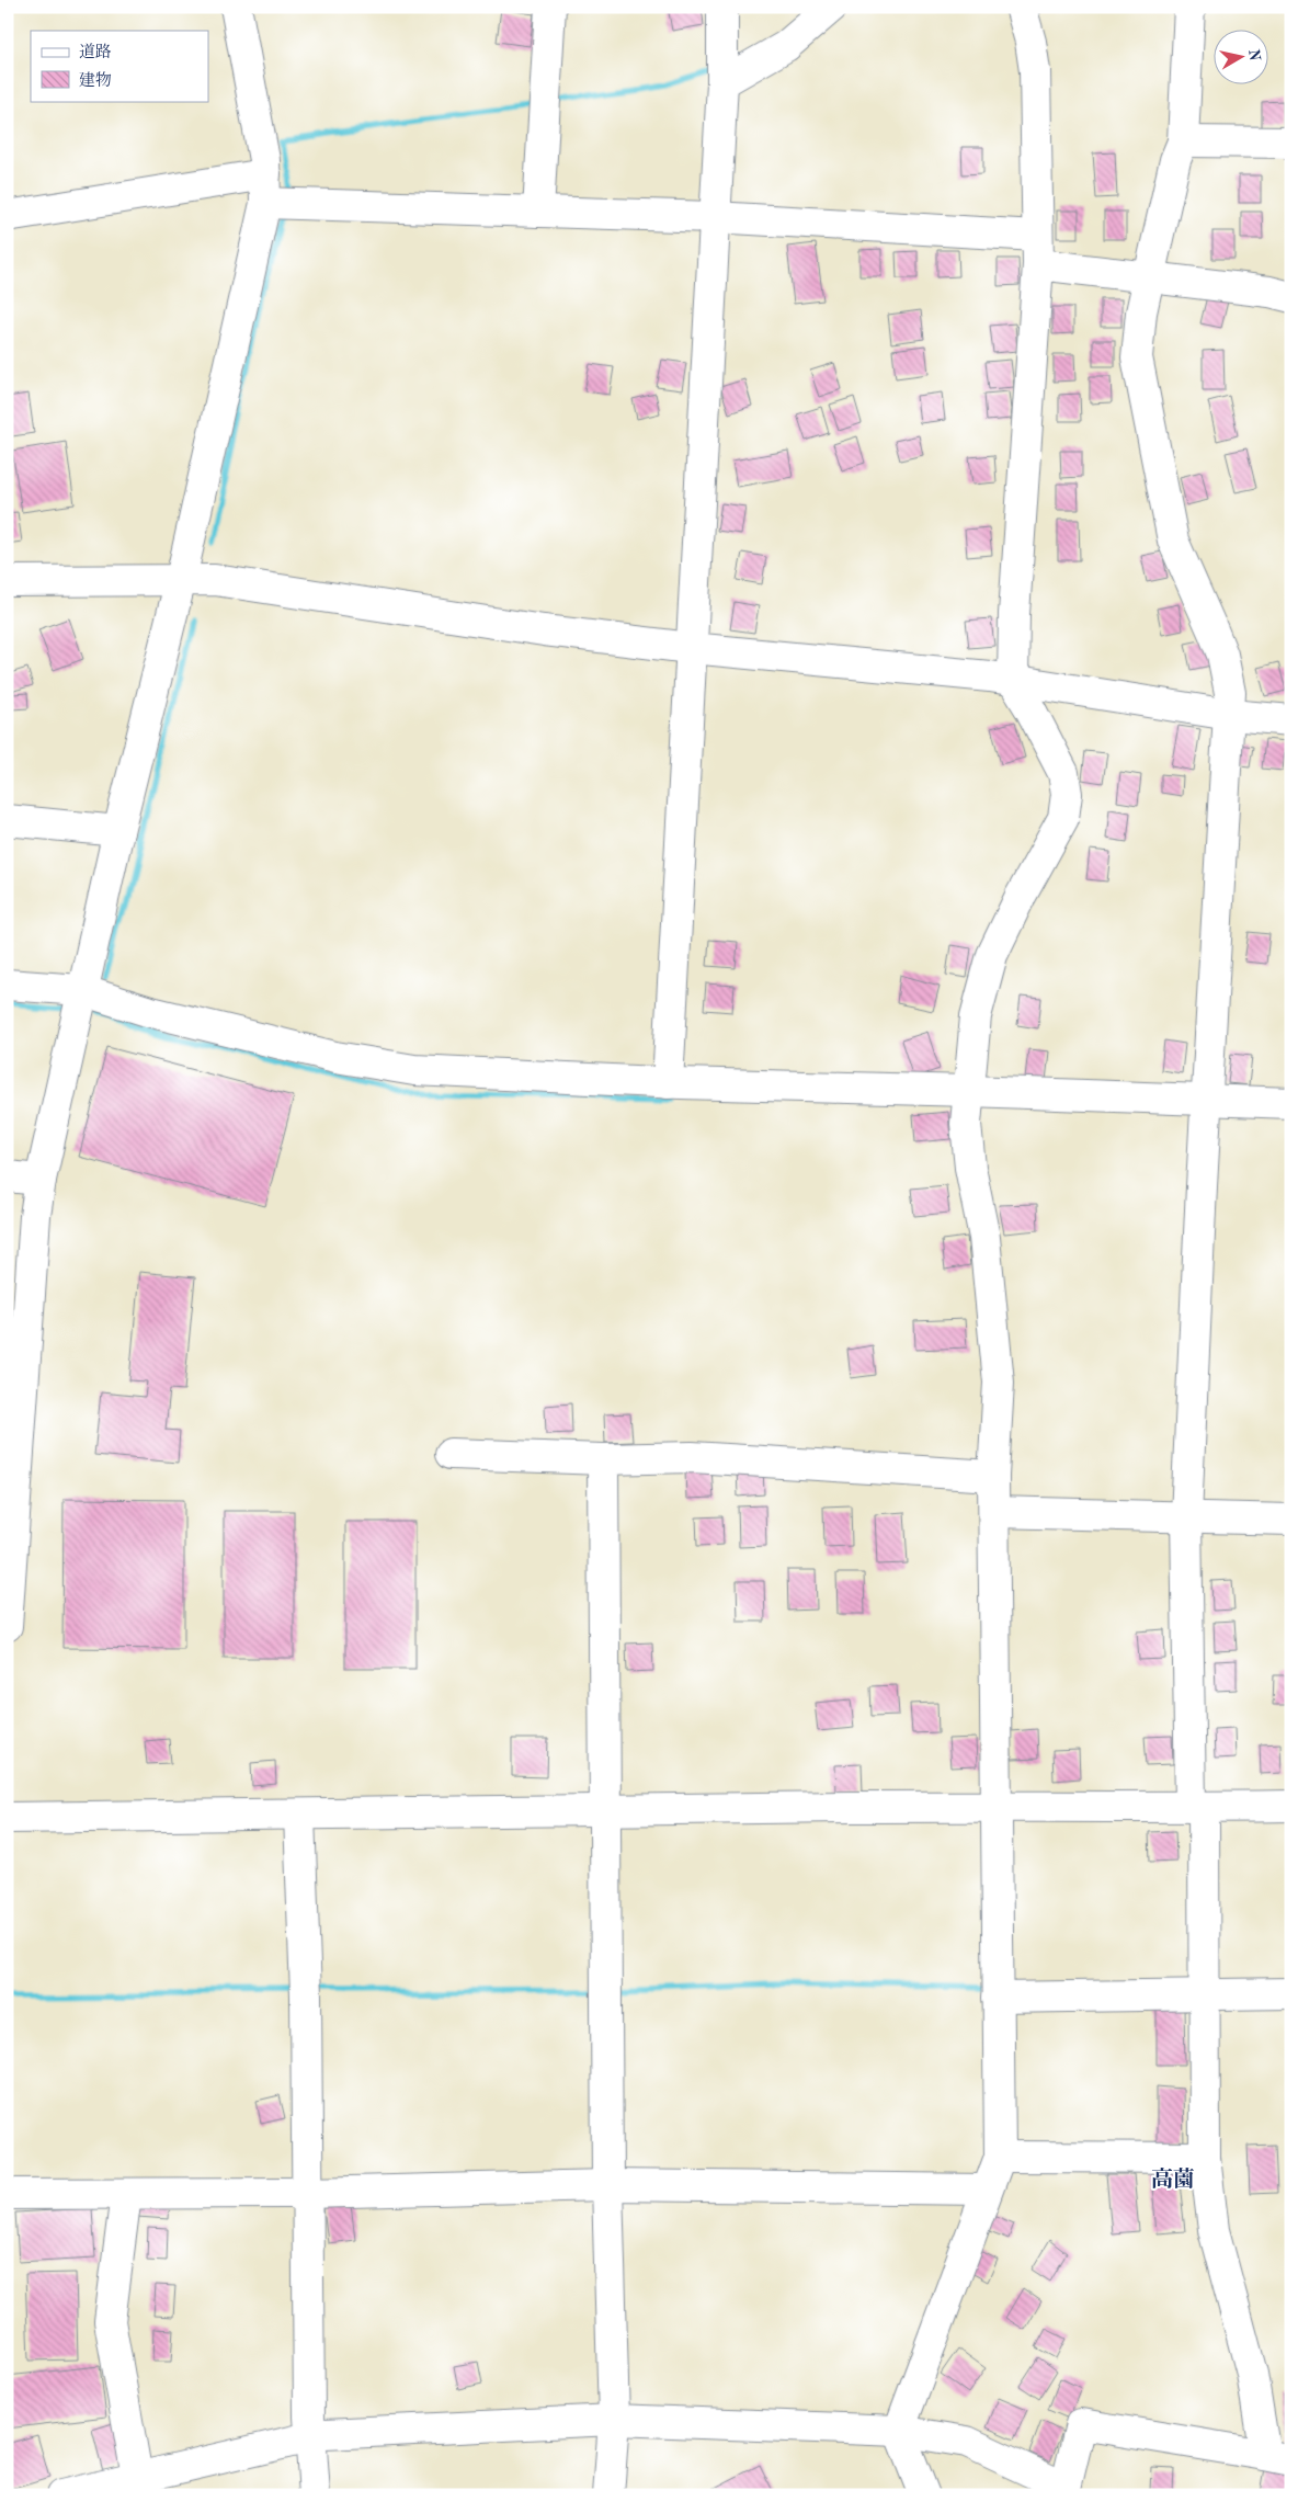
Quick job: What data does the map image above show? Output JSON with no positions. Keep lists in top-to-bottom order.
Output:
{
  "districts": ["高薗"],
  "legend": ["道路", "建物"],
  "north": "right"
}
